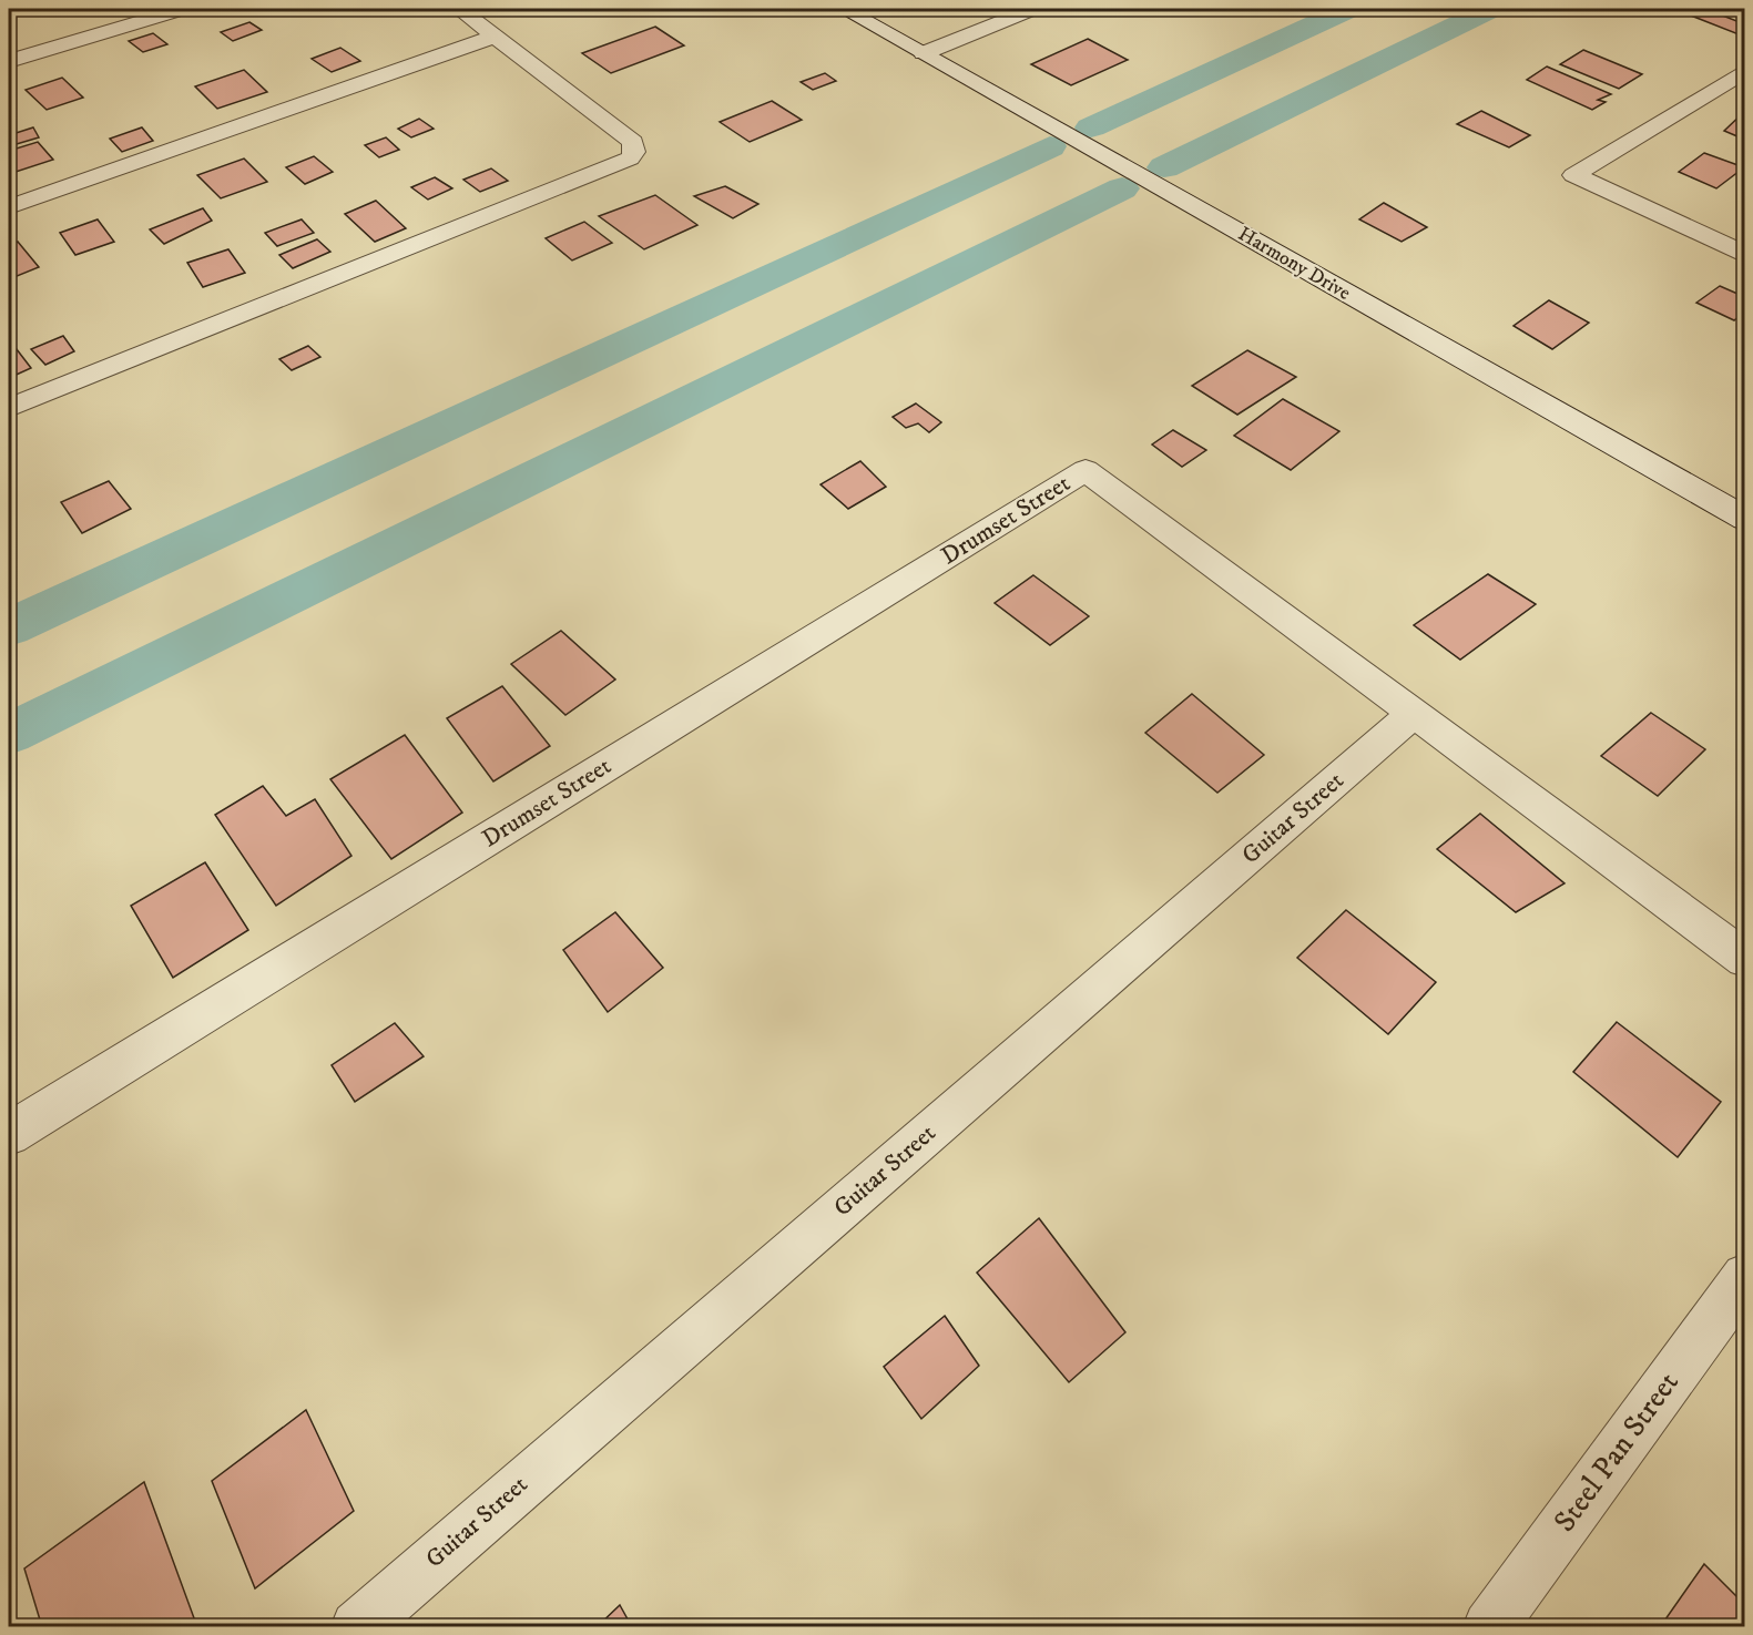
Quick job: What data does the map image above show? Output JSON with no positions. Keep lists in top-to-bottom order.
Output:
{
  "streets": {
    "street": [
      "Harmony Drive",
      "Drumset Street",
      "Guitar Street",
      "Steel Pan Street"
    ]
  },
  "crossings": [
    ["Drumset Street", "Guitar Street"]
  ]
}
